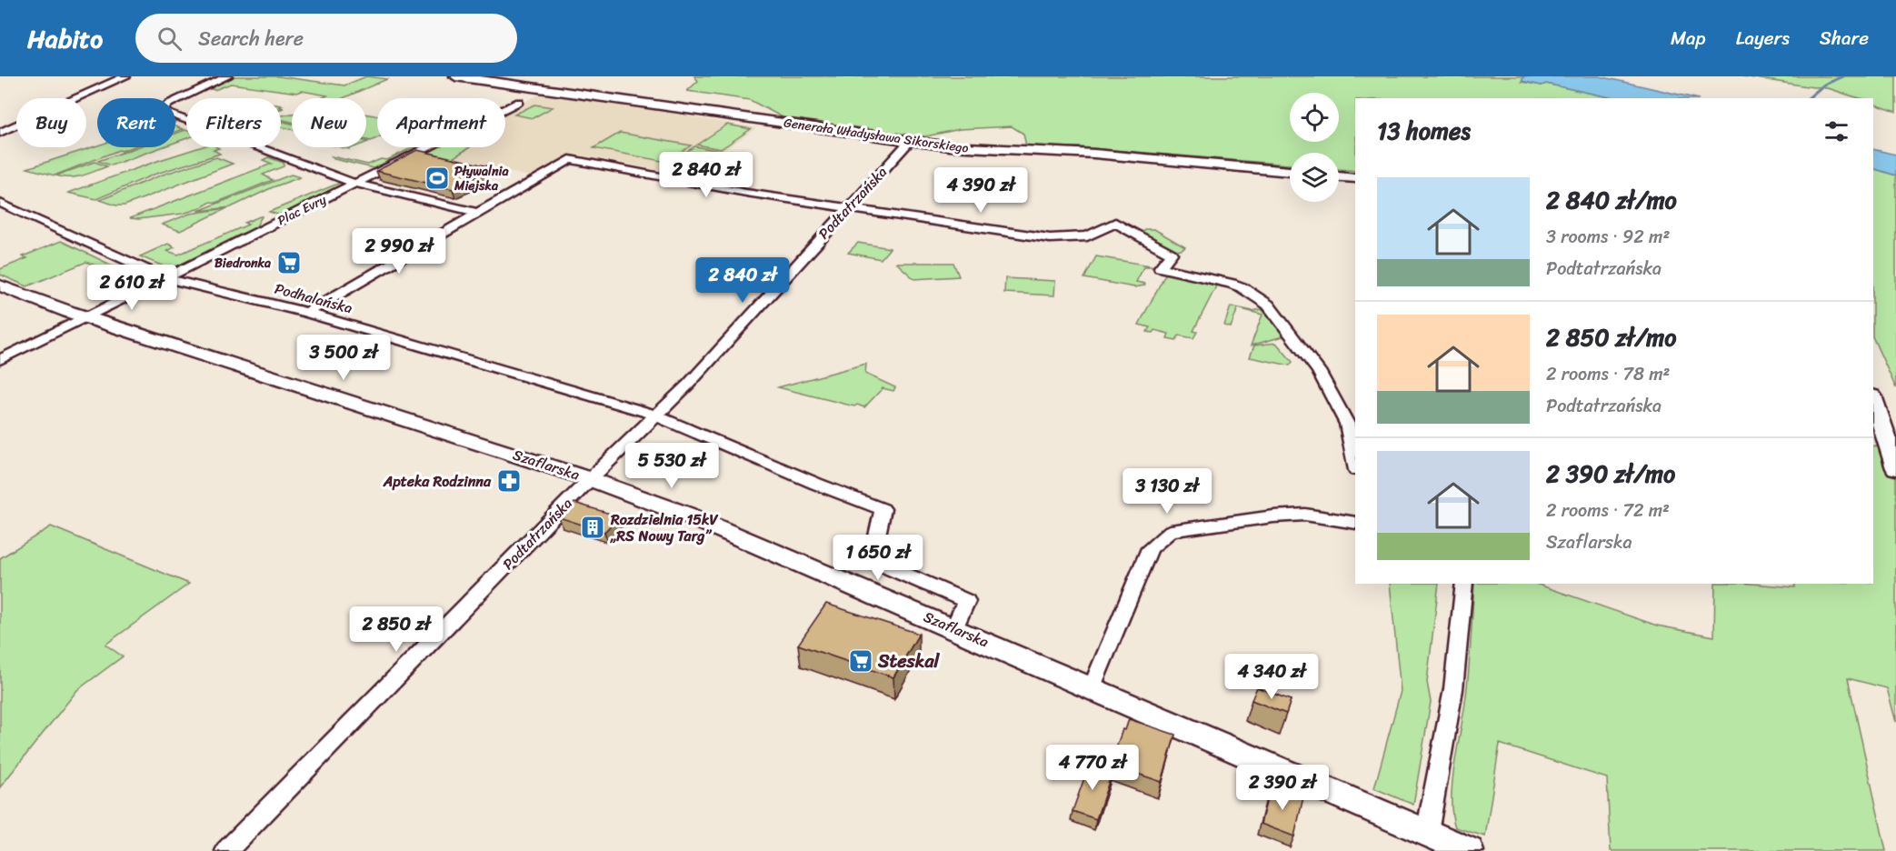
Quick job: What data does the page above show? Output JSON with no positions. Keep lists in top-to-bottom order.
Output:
{
  "streets": {
    "street": [
      "Generała Władysława Sikorskiego",
      "Podtatrzańska",
      "Plac Evry",
      "Podhalańska",
      "Szaflarska"
    ]
  },
  "crossings": [
    ["Generała Władysława Sikorskiego", "Podtatrzańska"],
    ["Podtatrzańska", "Podhalańska"],
    ["Podtatrzańska", "Szaflarska"],
    ["Plac Evry", "Podhalańska"],
    ["Plac Evry", "Szaflarska"],
    ["Podhalańska", "Szaflarska"]
  ],
  "places": {
    "sports": ["Pływalnia Miejska"],
    "supermarket": ["Biedronka", "Steskal"],
    "pharmacy": ["Apteka Rodzinna"],
    "building": ["Rozdzielnia 15kV „RS Nowy Targ”"]
  },
  "page": {
    "header": "Habito",
    "search": "Search here",
    "nav": ["Map", "Layers", "Share"],
    "chip": [
      "Buy",
      "Rent",
      "Filters",
      "New",
      "Apartment"
    ],
    "heading": "13 homes",
    "price": [
      "2 840 zł",
      "4 390 zł",
      "2 990 zł",
      "2 840 zł",
      "2 610 zł",
      "3 500 zł",
      "5 530 zł",
      "3 130 zł",
      "1 650 zł",
      "2 850 zł",
      "4 340 zł",
      "4 770 zł",
      "2 390 zł"
    ],
    "list": [
      {
        "name": "2 840 zł/mo",
        "note": "3 rooms · 92 m² · Podtatrzańska"
      },
      {
        "name": "2 850 zł/mo",
        "note": "2 rooms · 78 m² · Podtatrzańska"
      },
      {
        "name": "2 390 zł/mo",
        "note": "2 rooms · 72 m² · Szaflarska"
      }
    ]
  }
}
